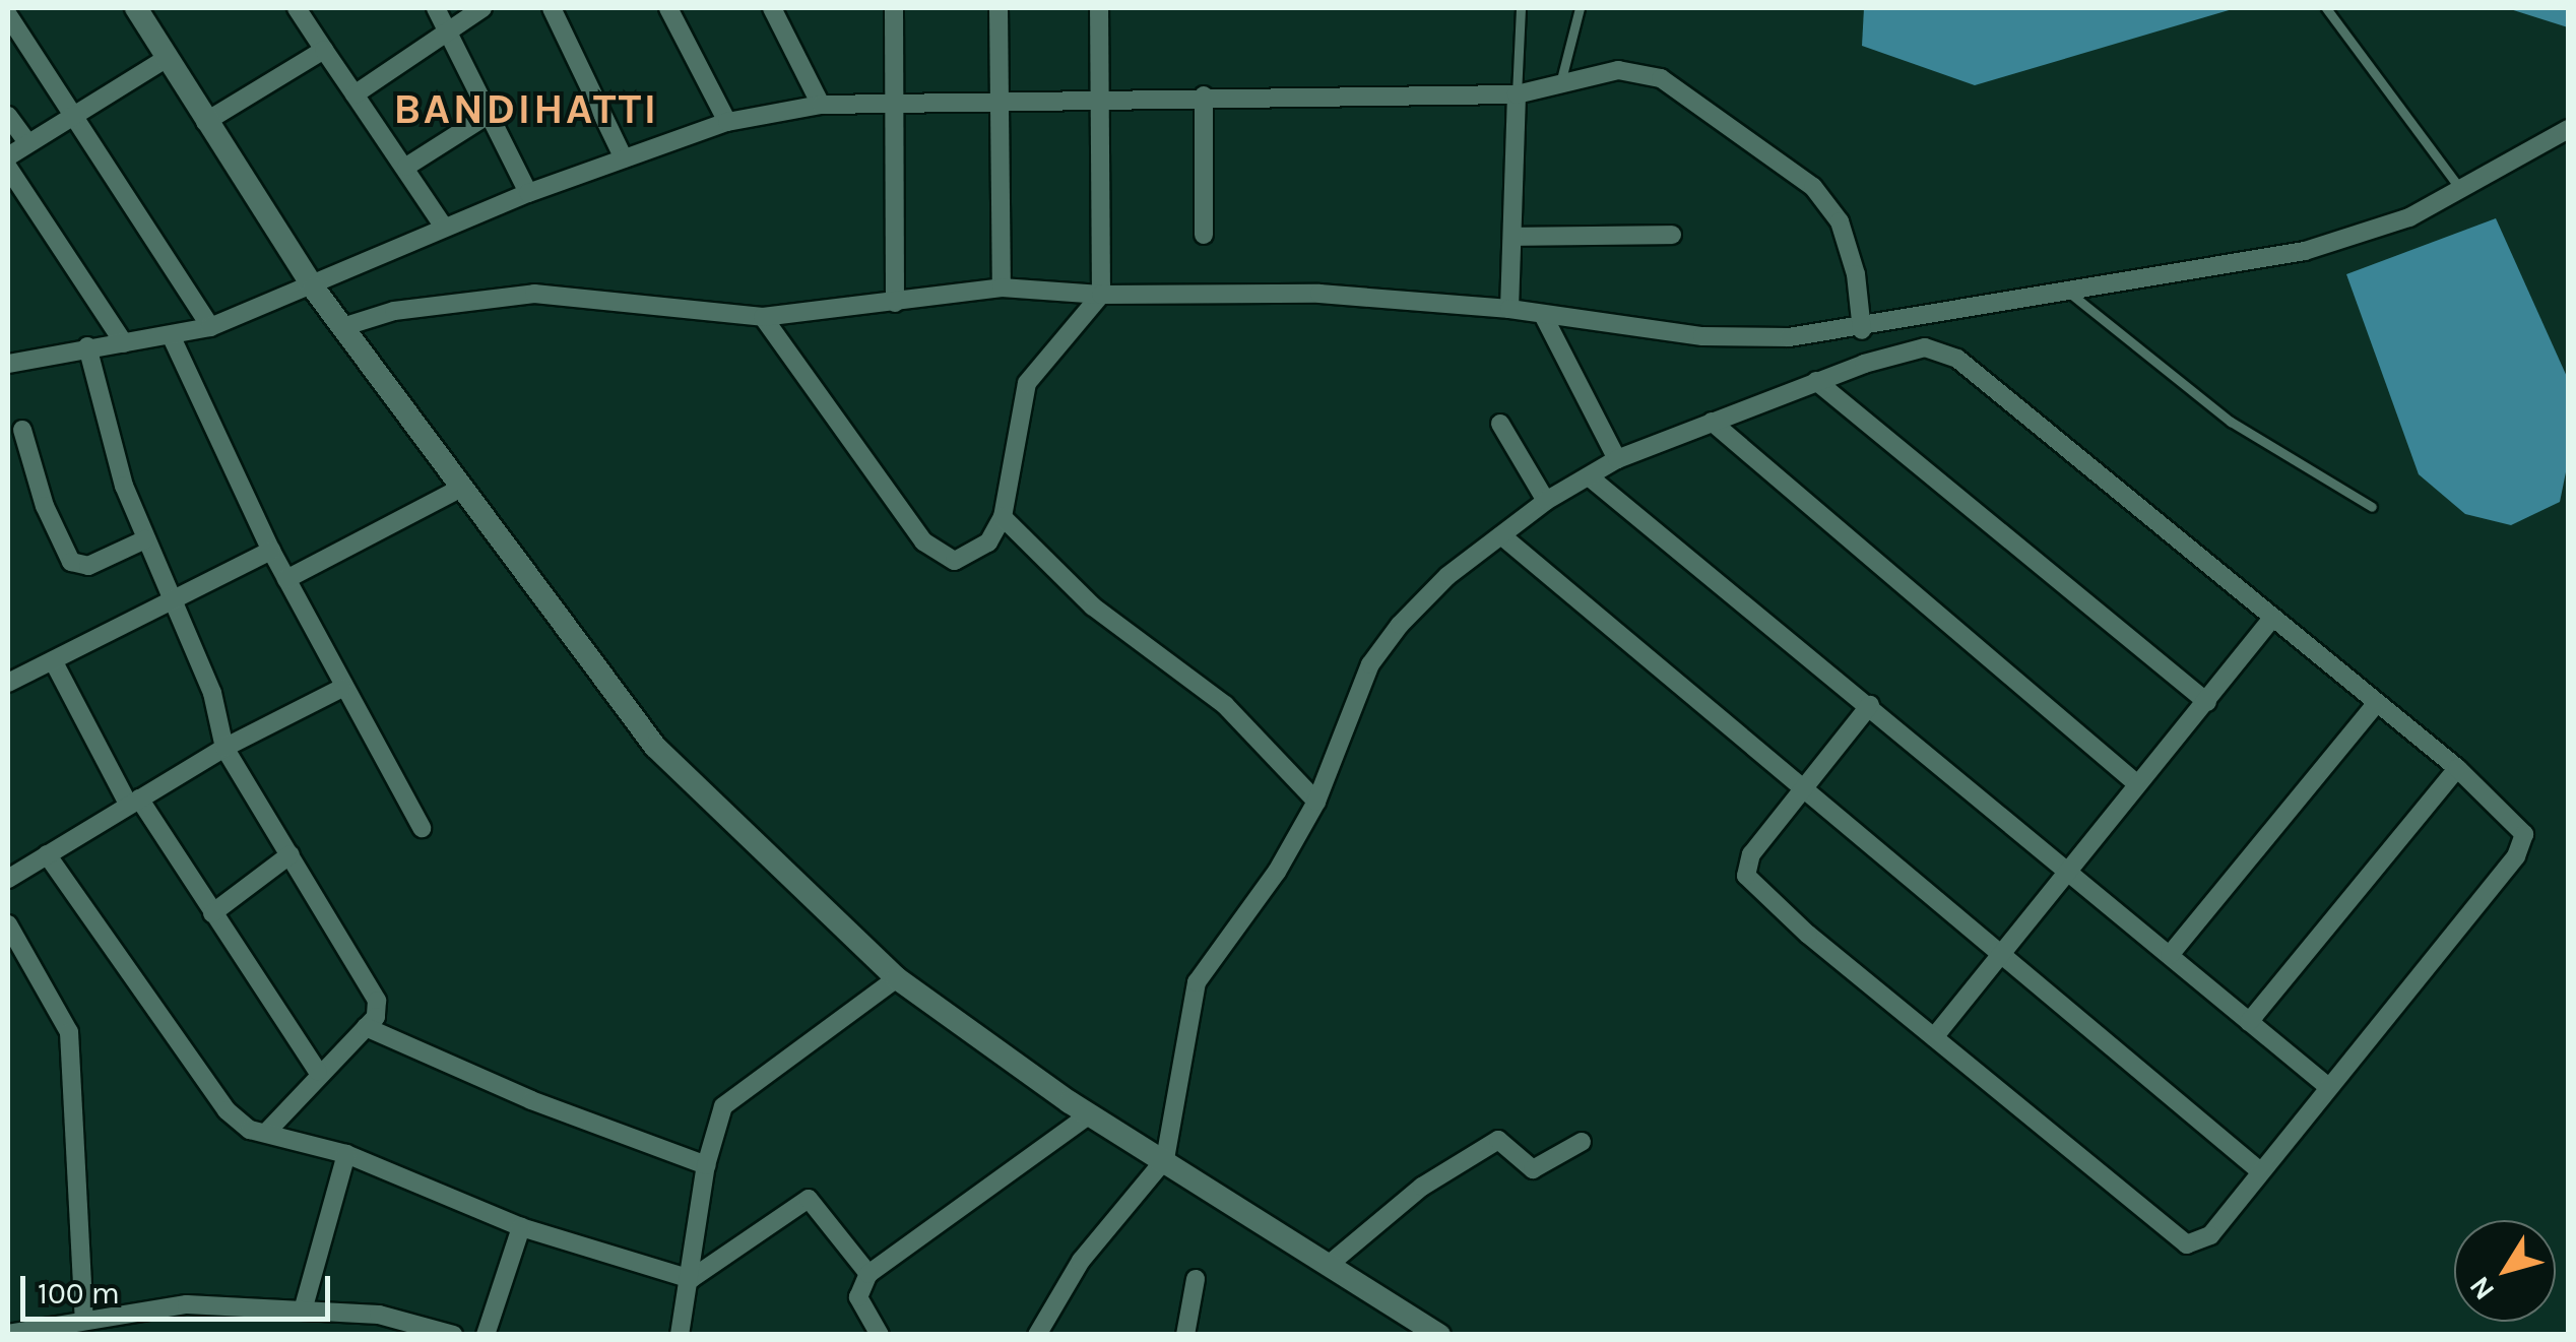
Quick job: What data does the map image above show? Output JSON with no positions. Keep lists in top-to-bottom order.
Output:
{
  "districts": ["BANDIHATTI"],
  "scale_bar": "100 m",
  "north": "bottom left"
}
